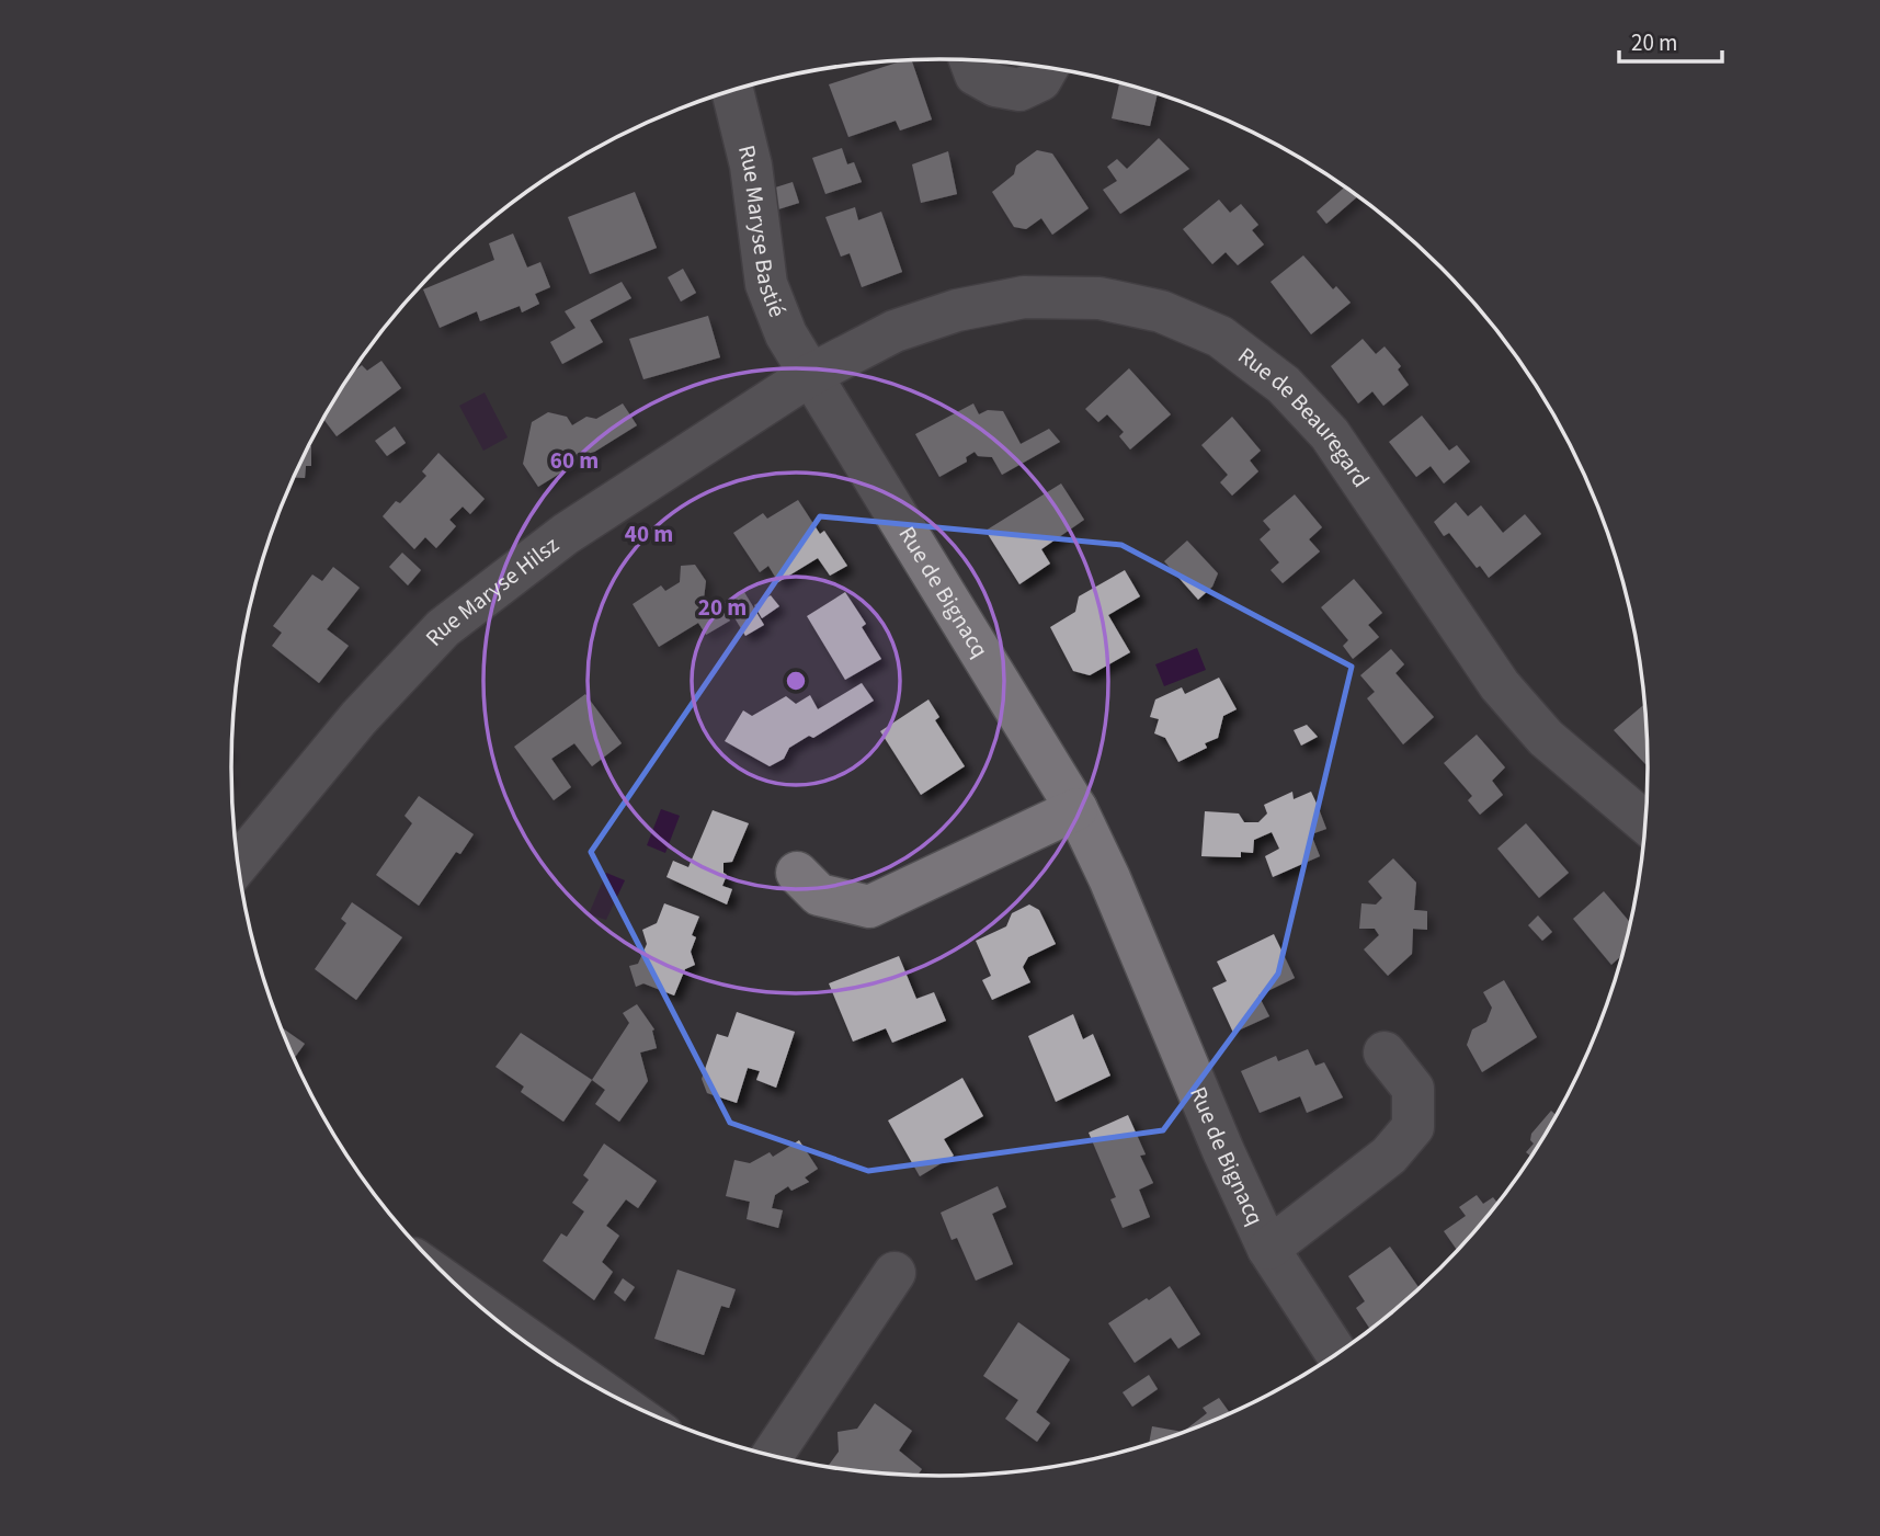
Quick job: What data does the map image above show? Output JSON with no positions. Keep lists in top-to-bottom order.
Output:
{
  "streets": {
    "street": [
      "Rue Maryse Bastié",
      "Rue de Beauregard",
      "Rue de Bignacq",
      "Rue Maryse Hilsz"
    ]
  },
  "crossings": [
    ["Rue Maryse Bastié", "Rue de Beauregard"],
    ["Rue Maryse Bastié", "Rue de Bignacq"],
    ["Rue Maryse Bastié", "Rue Maryse Hilsz"],
    ["Rue de Beauregard", "Rue de Bignacq"],
    ["Rue de Beauregard", "Rue Maryse Hilsz"],
    ["Rue de Bignacq", "Rue Maryse Hilsz"]
  ],
  "scale_bar": "20 m",
  "rings": ["60 m", "40 m", "20 m"]
}
